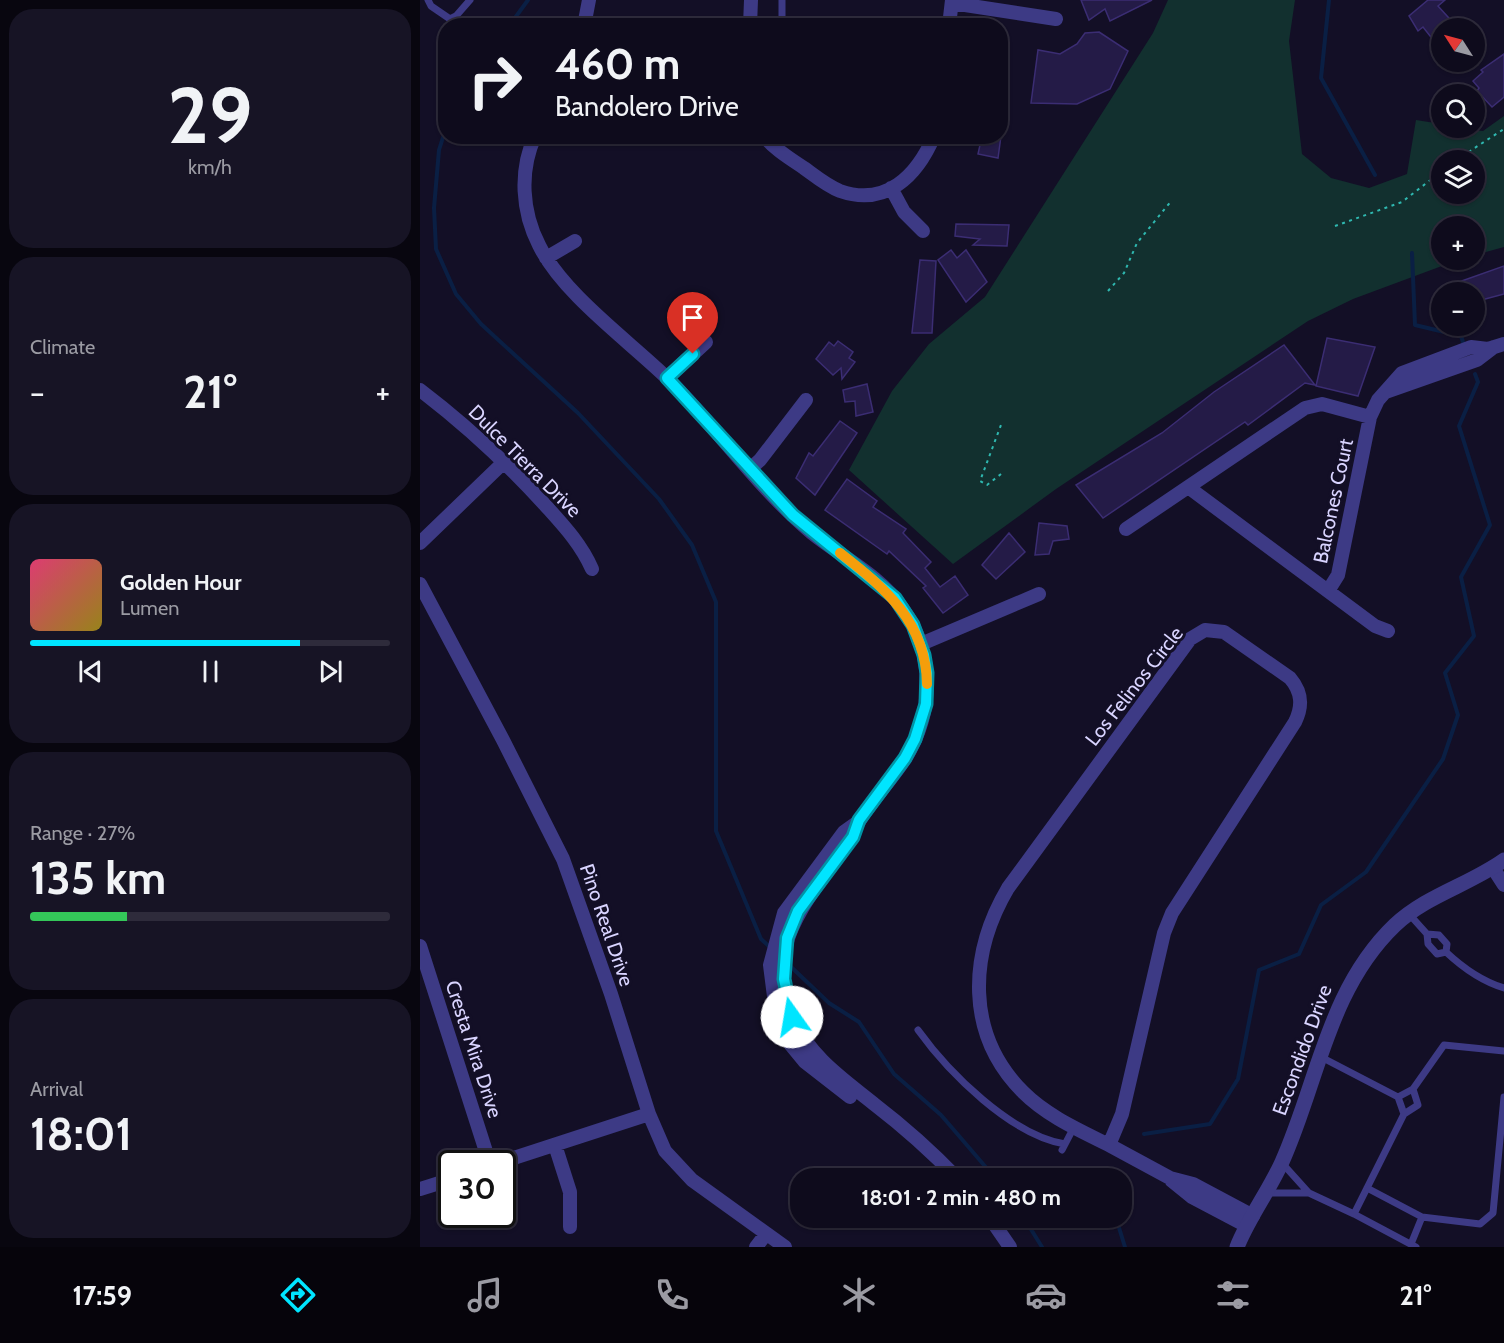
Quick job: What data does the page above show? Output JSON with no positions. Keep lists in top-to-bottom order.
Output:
{
  "streets": {
    "street": [
      "Dulce Tierra Drive",
      "Balcones Court",
      "Los Felinos Circle",
      "Pino Real Drive",
      "Cresta Mira Drive",
      "Escondido Drive"
    ]
  },
  "crossings": [
    ["Los Felinos Circle", "Escondido Drive"]
  ],
  "north": "top left",
  "page": {
    "tile": [
      ["29", "km/h"],
      "Climate",
      ["Range · 27%", "135 km"],
      ["Arrival", "18:01"]
    ],
    "map_buttons": ["+", "−"],
    "turn": ["460 m", "Bandolero Drive"],
    "heat": ["−", "21°", "+"],
    "song": ["Golden Hour", "Lumen"],
    "limit": "30",
    "trip": "18:01 · 2 min · 480 m",
    "tabs": ["17:59", "21°"]
  }
}
